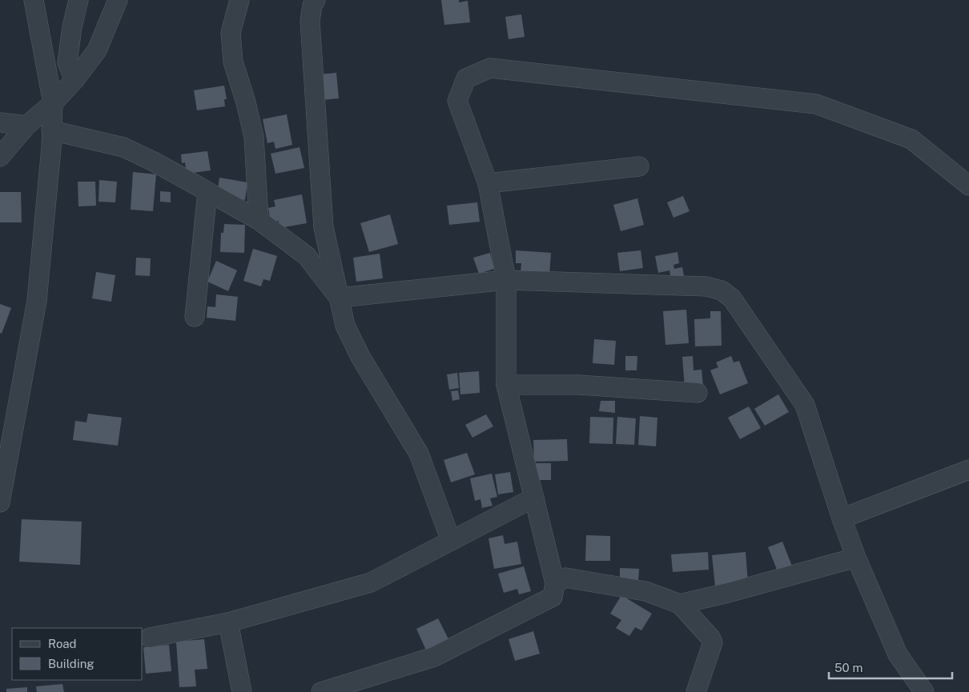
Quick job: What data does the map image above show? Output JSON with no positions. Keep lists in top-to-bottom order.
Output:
{
  "legend": ["Road", "Building"],
  "scale_bar": "50 m"
}
